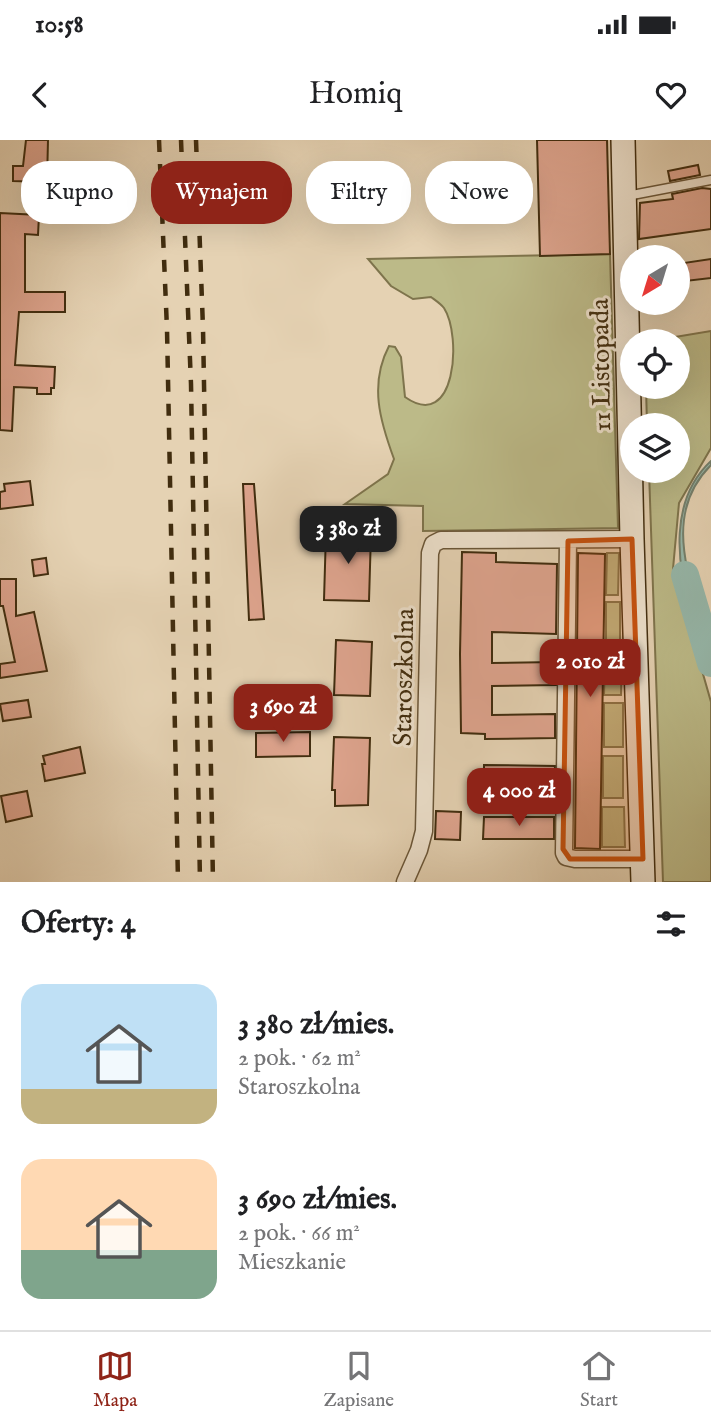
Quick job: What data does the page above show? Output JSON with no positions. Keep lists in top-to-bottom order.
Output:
{
  "streets": {
    "street": ["11 Listopada", "Staroszkolna"]
  },
  "crossings": [
    ["11 Listopada", "Staroszkolna"]
  ],
  "north": "bottom left",
  "page": {
    "status": "10:58",
    "header": "Homiq",
    "chip": [
      "Kupno",
      "Wynajem",
      "Filtry",
      "Nowe"
    ],
    "price": [
      "3 380 zł",
      "2 010 zł",
      "3 690 zł",
      "4 000 zł"
    ],
    "heading": "Oferty: 4",
    "list": [
      {
        "name": "3 380 zł/mies.",
        "note": "2 pok. · 62 m² · Staroszkolna"
      },
      {
        "name": "3 690 zł/mies.",
        "note": "2 pok. · 66 m² · Mieszkanie"
      }
    ],
    "tabs": ["Mapa", "Zapisane", "Start"]
  }
}
